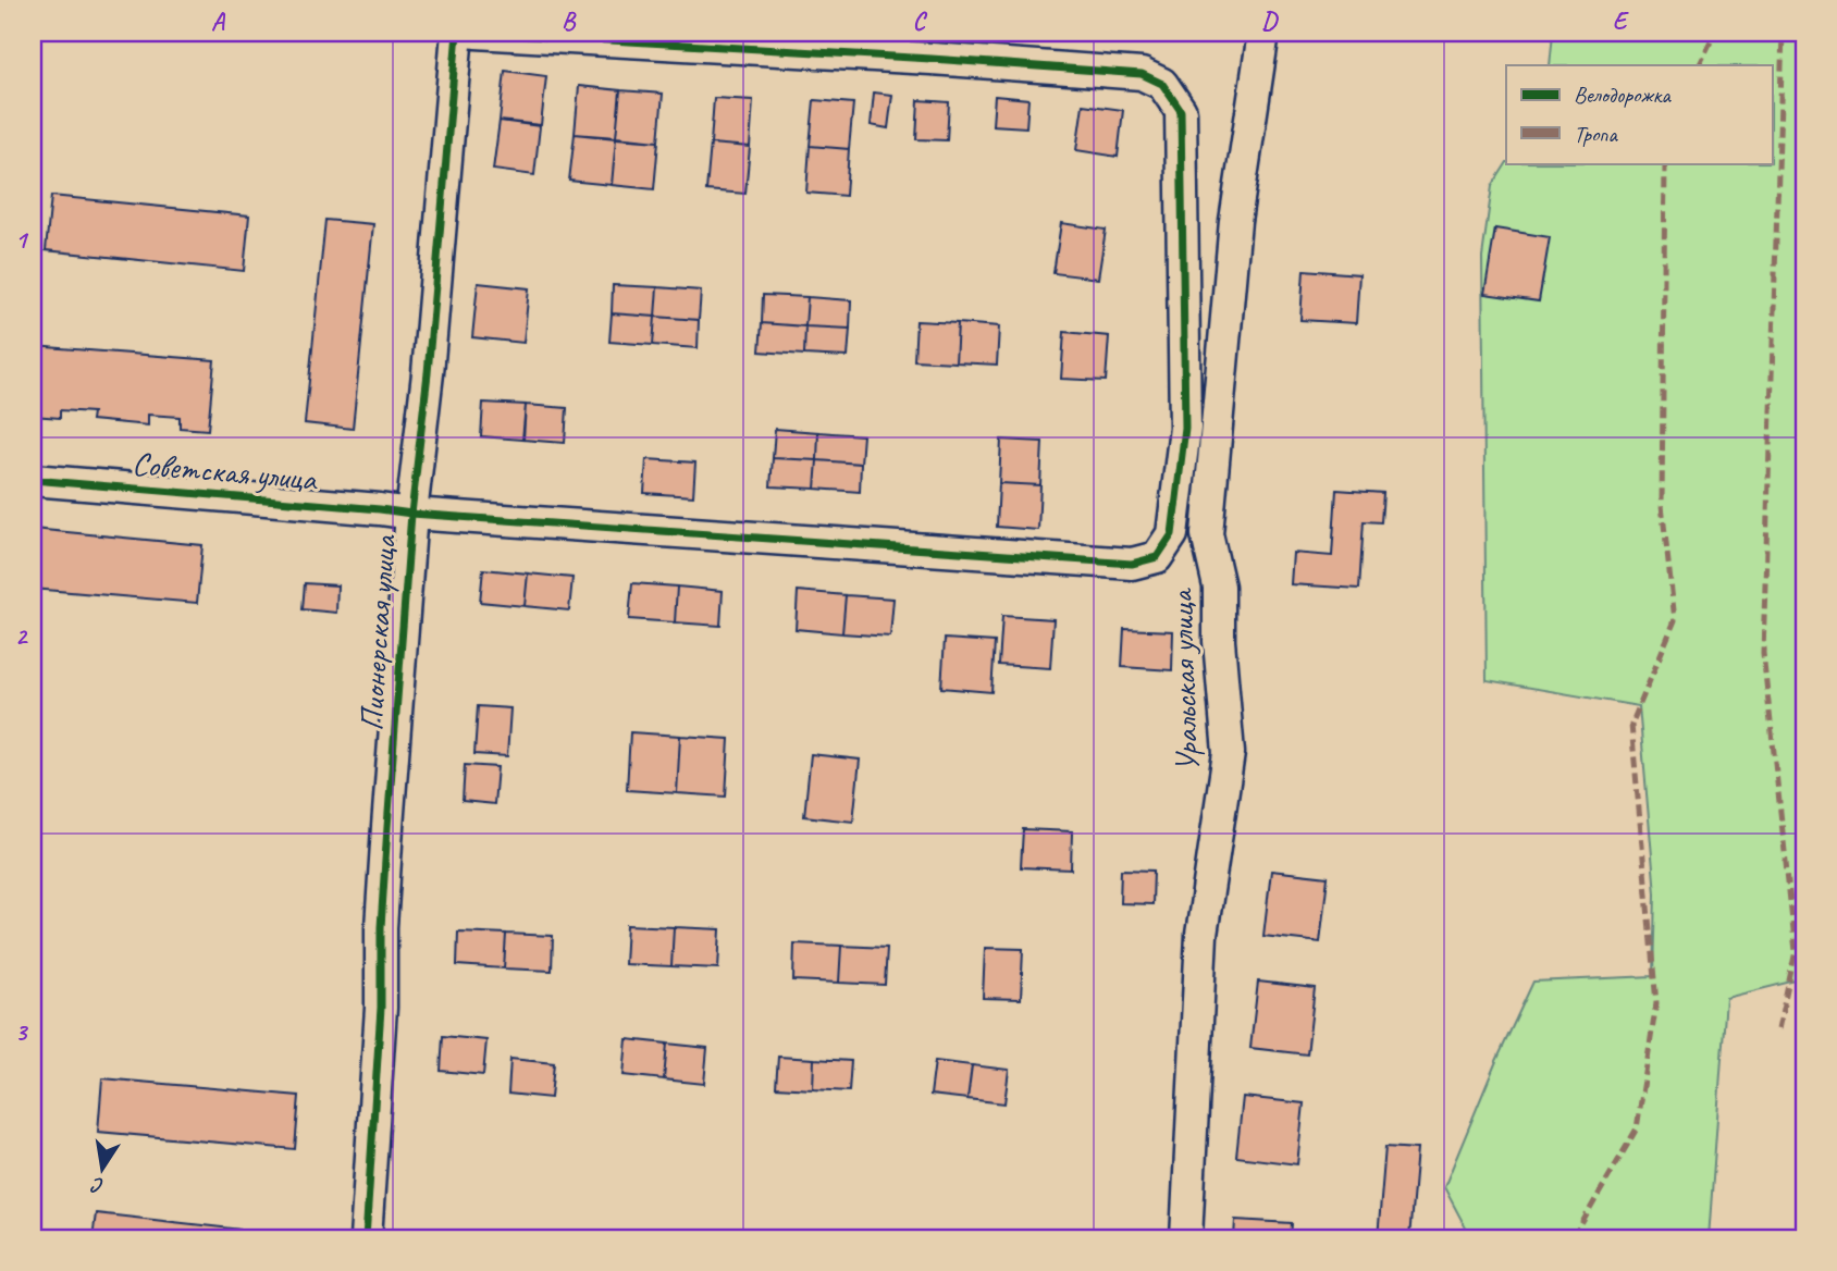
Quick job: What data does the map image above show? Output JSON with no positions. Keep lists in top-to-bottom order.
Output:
{
  "streets": {
    "street": ["Советская улица", "Пионерская улица", "Уральская улица"]
  },
  "crossings": [
    ["Советская улица", "Пионерская улица"]
  ],
  "legend": ["Велодорожка", "Тропа"],
  "north": "bottom",
  "grid": {
    "columns": [
      "A",
      "B",
      "C",
      "D",
      "E"
    ],
    "rows": ["1", "2", "3"]
  }
}
